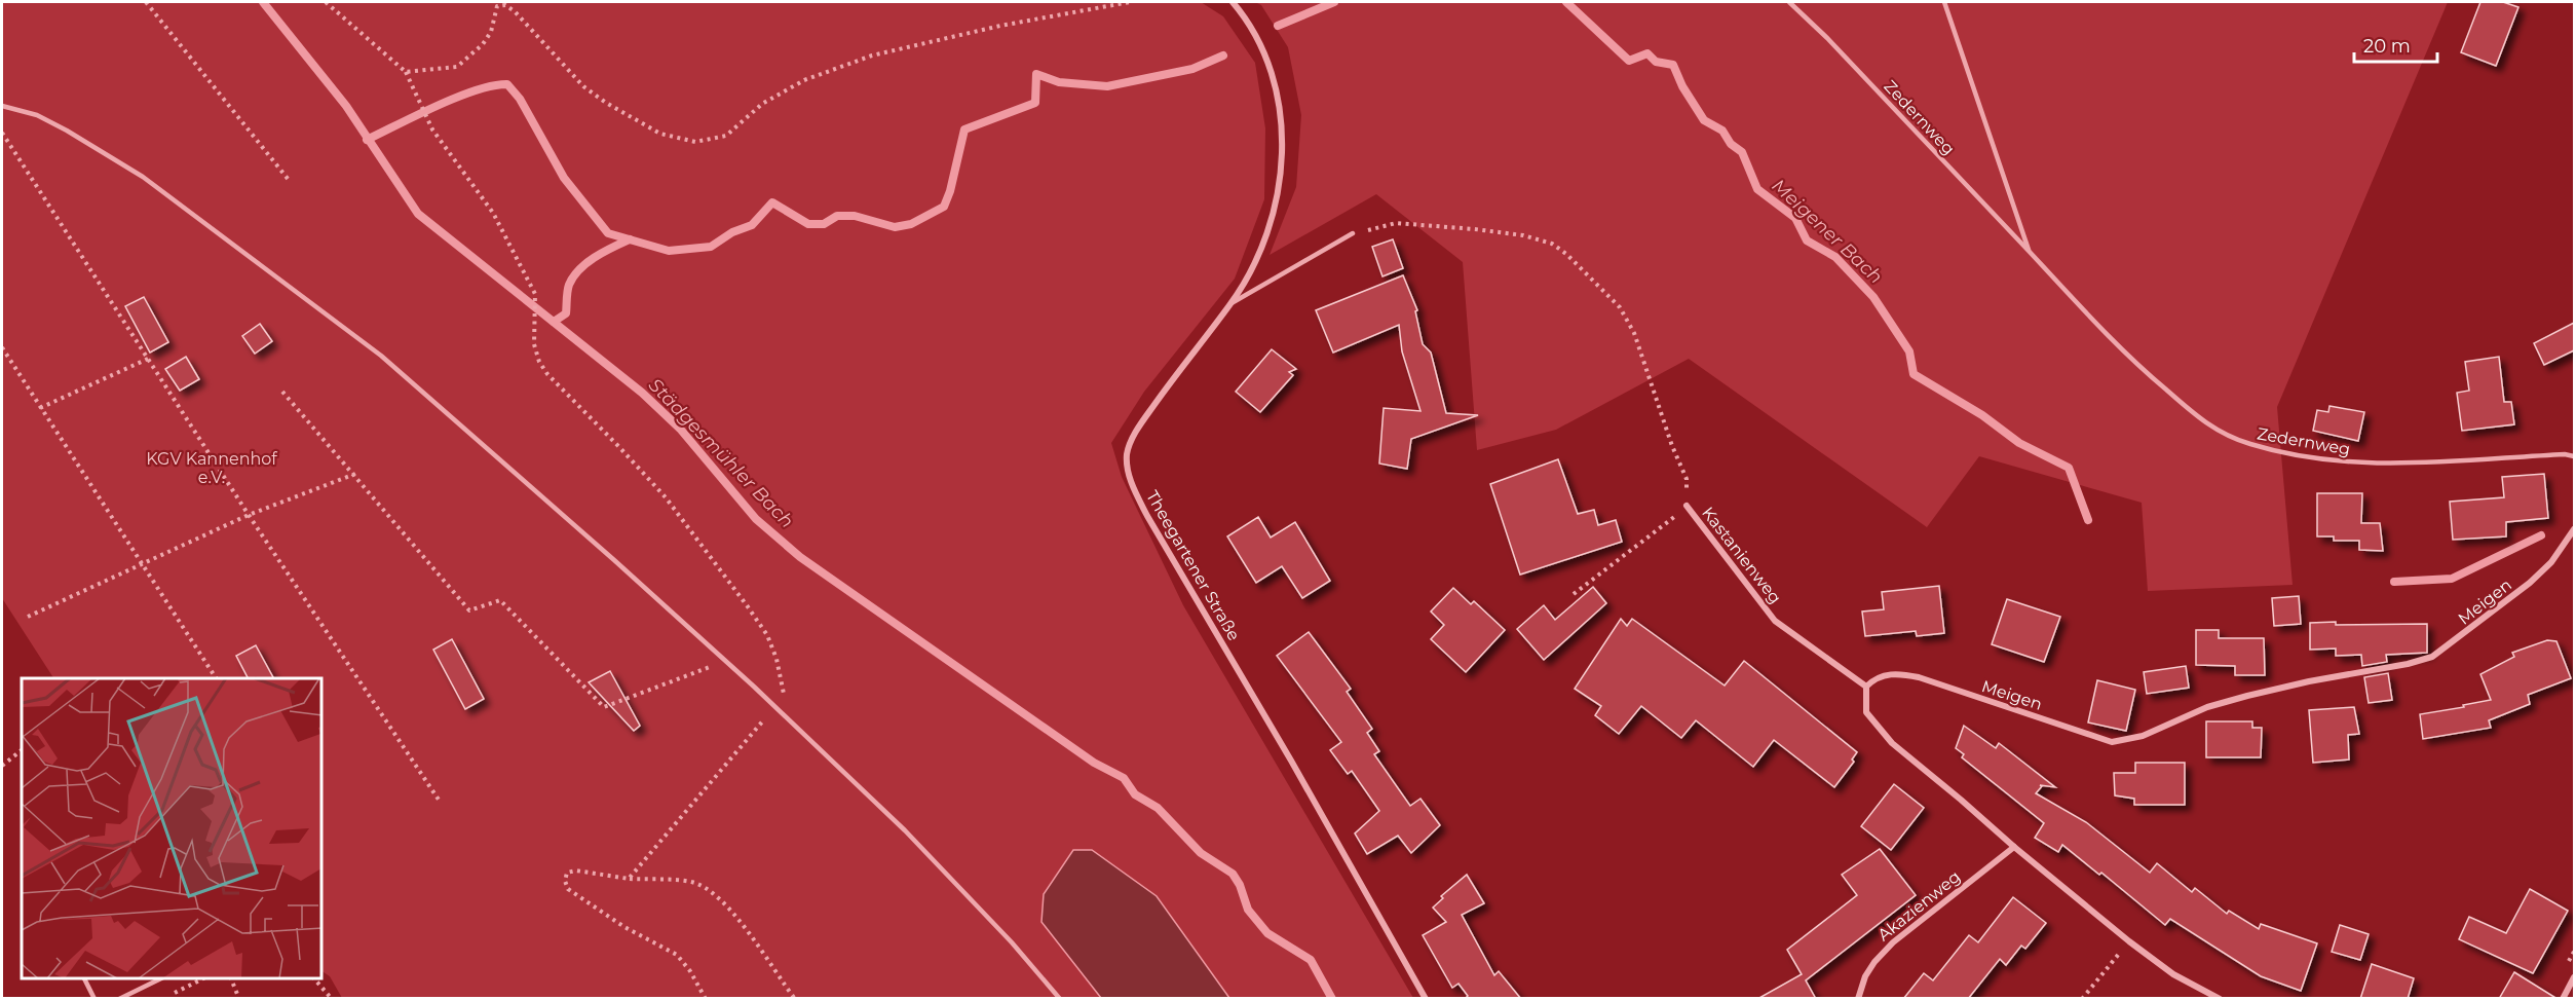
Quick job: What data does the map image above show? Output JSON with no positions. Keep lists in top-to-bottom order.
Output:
{
  "streets": {
    "street": [
      "Kastanienweg",
      "Theegartener Straße",
      "Meigen",
      "Akazienweg"
    ],
    "lane": ["Zedernweg"]
  },
  "crossings": [
    ["Kastanienweg", "Meigen"]
  ],
  "water": ["Meigener Bach", "Städgesmühler Bach"],
  "parks": ["KGV Kannenhof e.V."],
  "scale_bar": "20 m"
}
